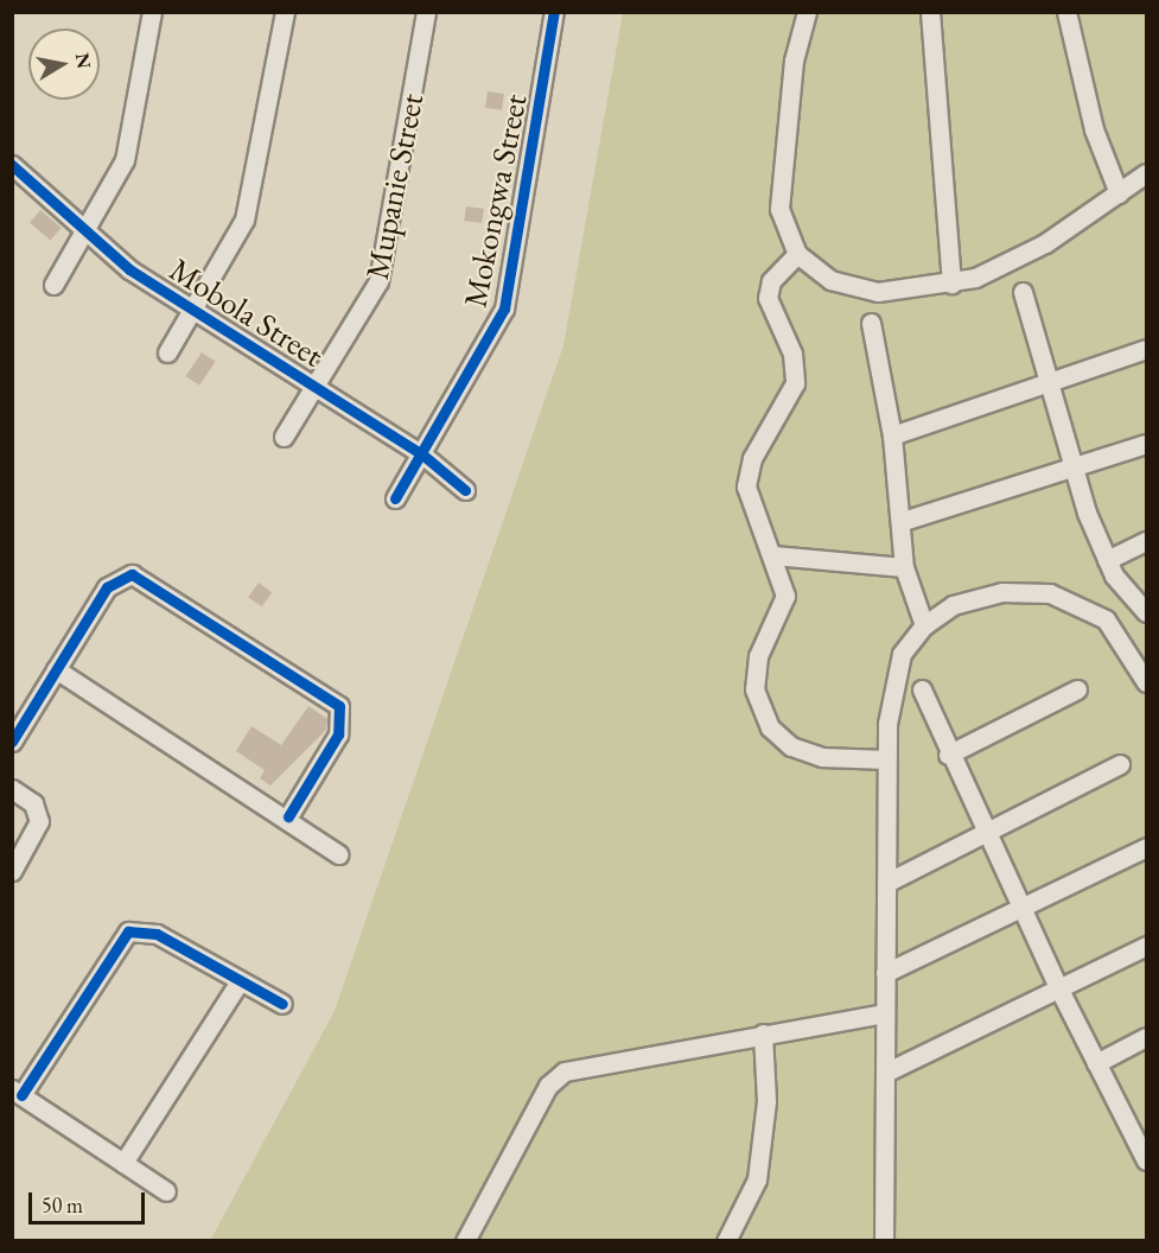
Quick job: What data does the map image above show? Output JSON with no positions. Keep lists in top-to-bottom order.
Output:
{
  "streets": {
    "street": ["Mupanie Street", "Mokongwa Street", "Mobola Street"]
  },
  "crossings": [
    ["Mupanie Street", "Mobola Street"],
    ["Mokongwa Street", "Mobola Street"]
  ],
  "scale_bar": "50 m",
  "north": "right"
}
